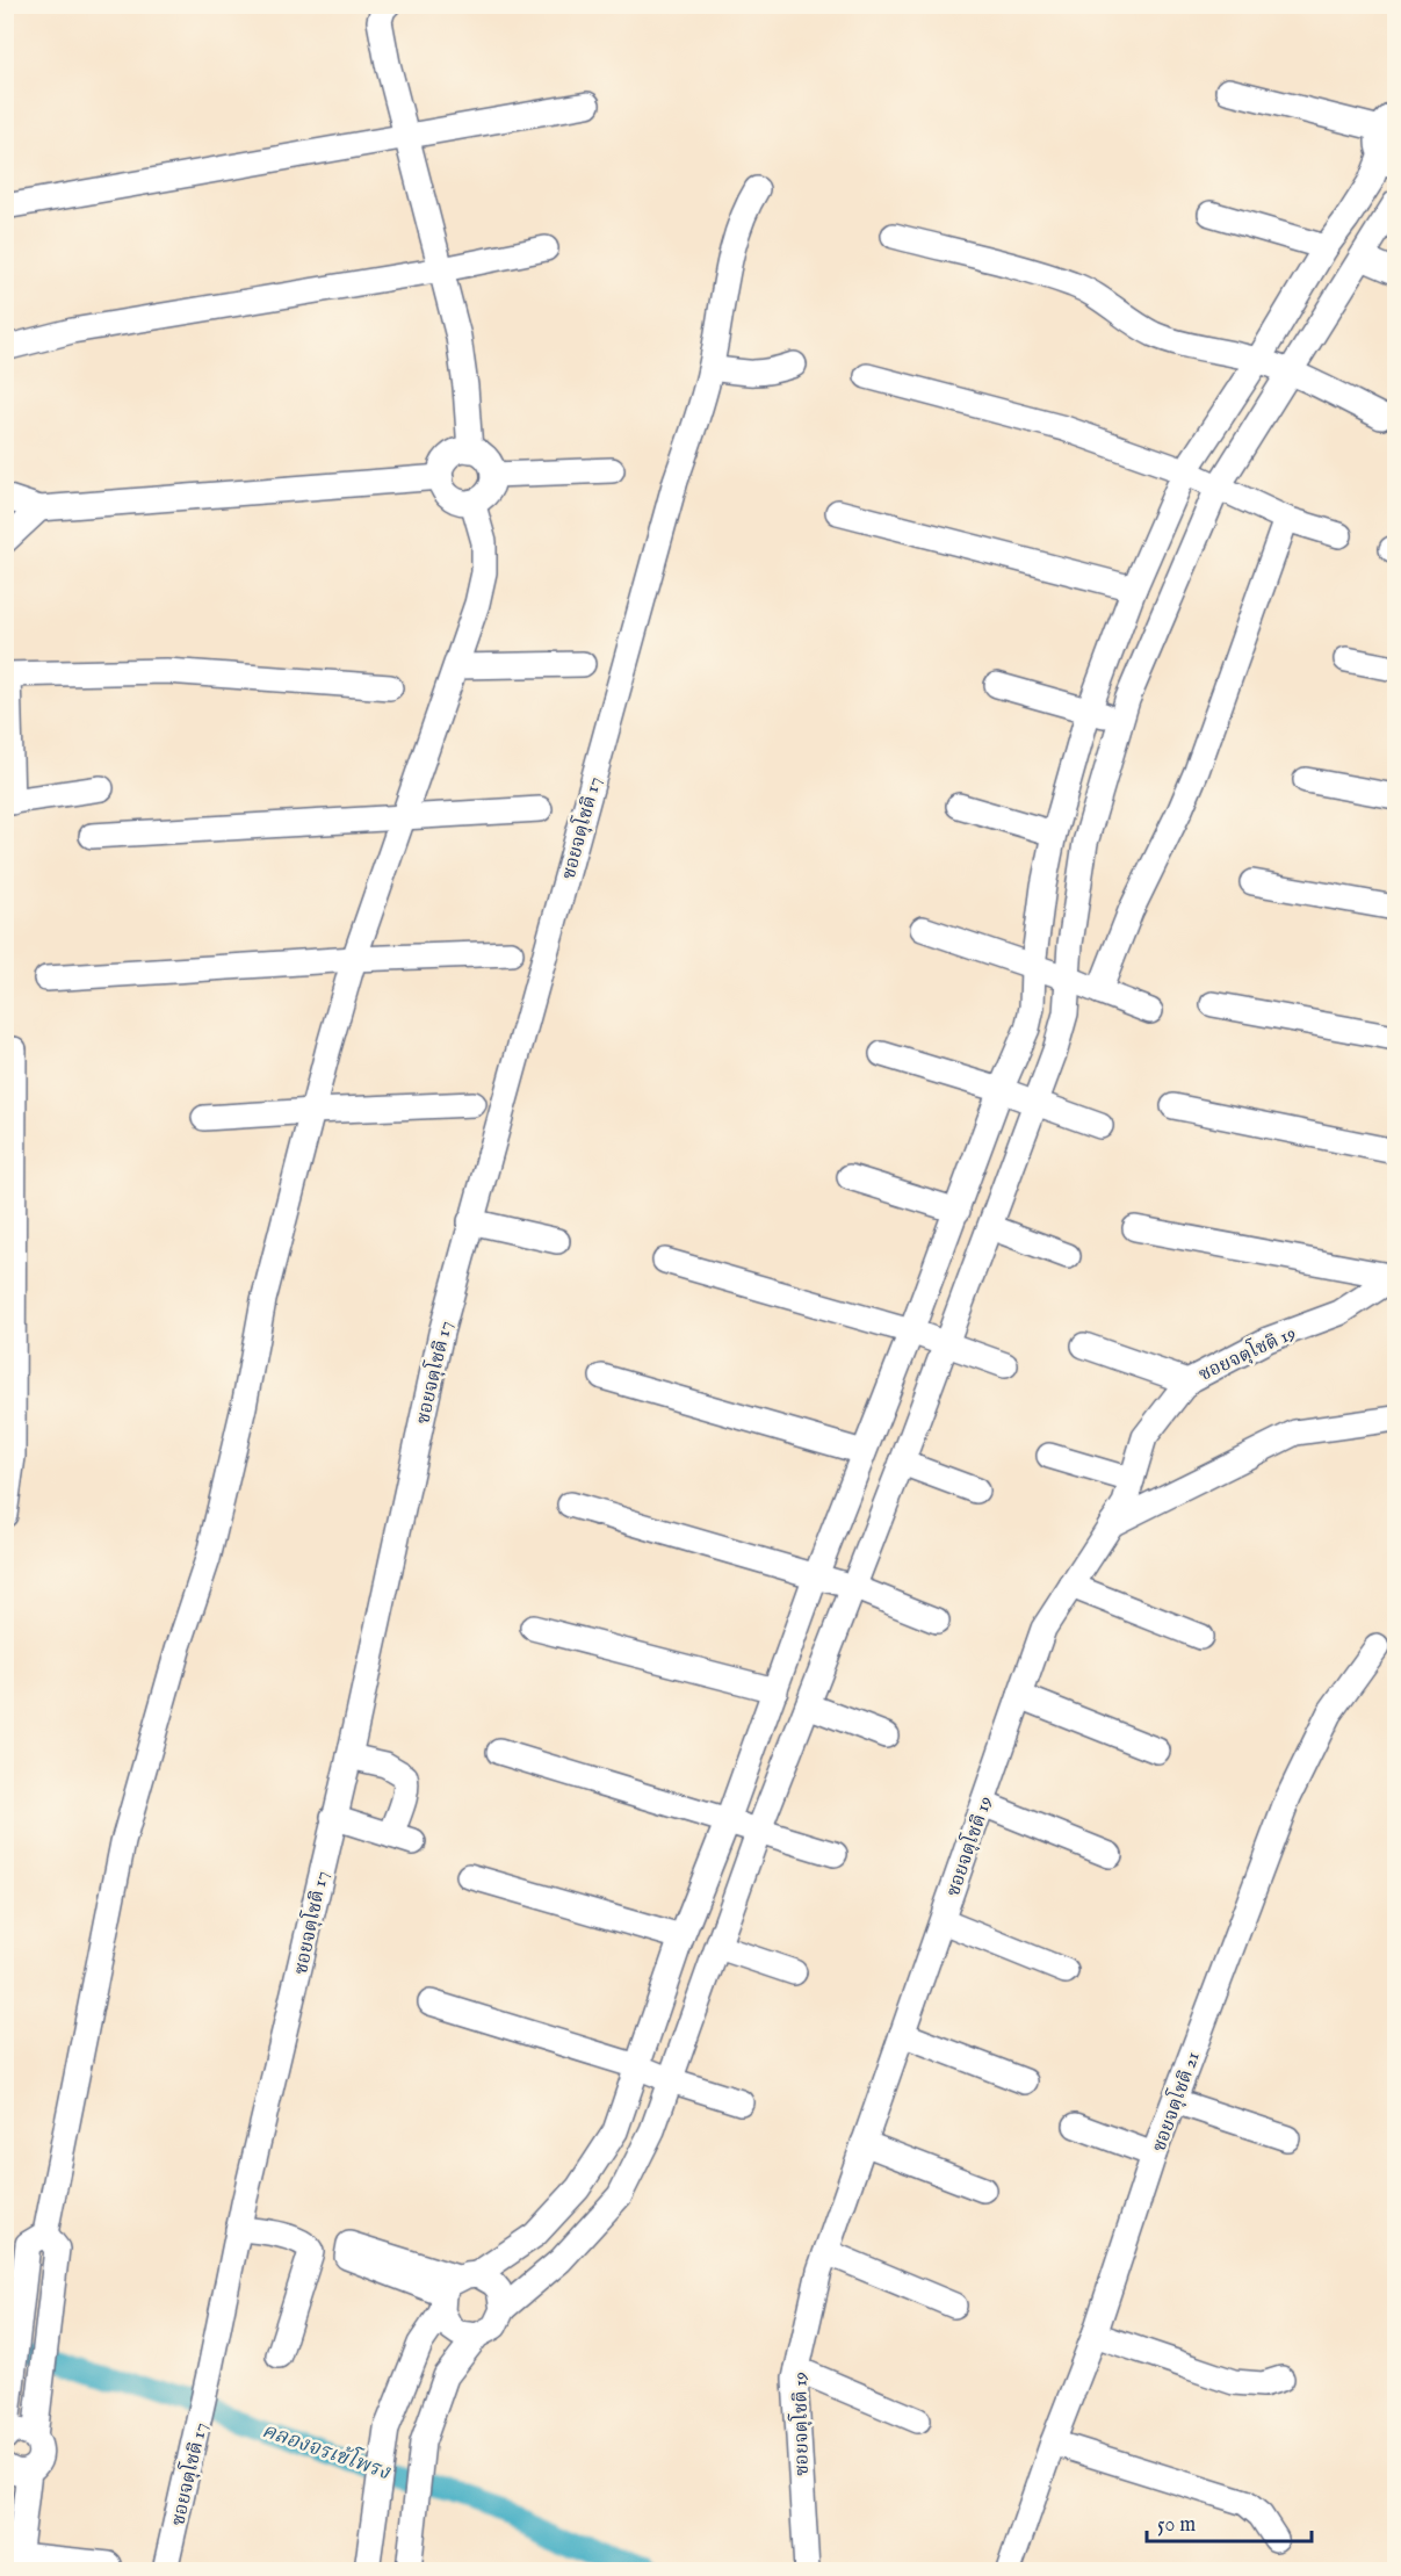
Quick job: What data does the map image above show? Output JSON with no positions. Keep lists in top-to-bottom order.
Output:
{
  "streets": {
    "street": ["ซอยจตุโชติ 17", "ซอยจตุโชติ 19", "ซอยจตุโชติ 21"]
  },
  "water": ["คลองจรเข้โพรง"],
  "scale_bar": "50 m"
}
